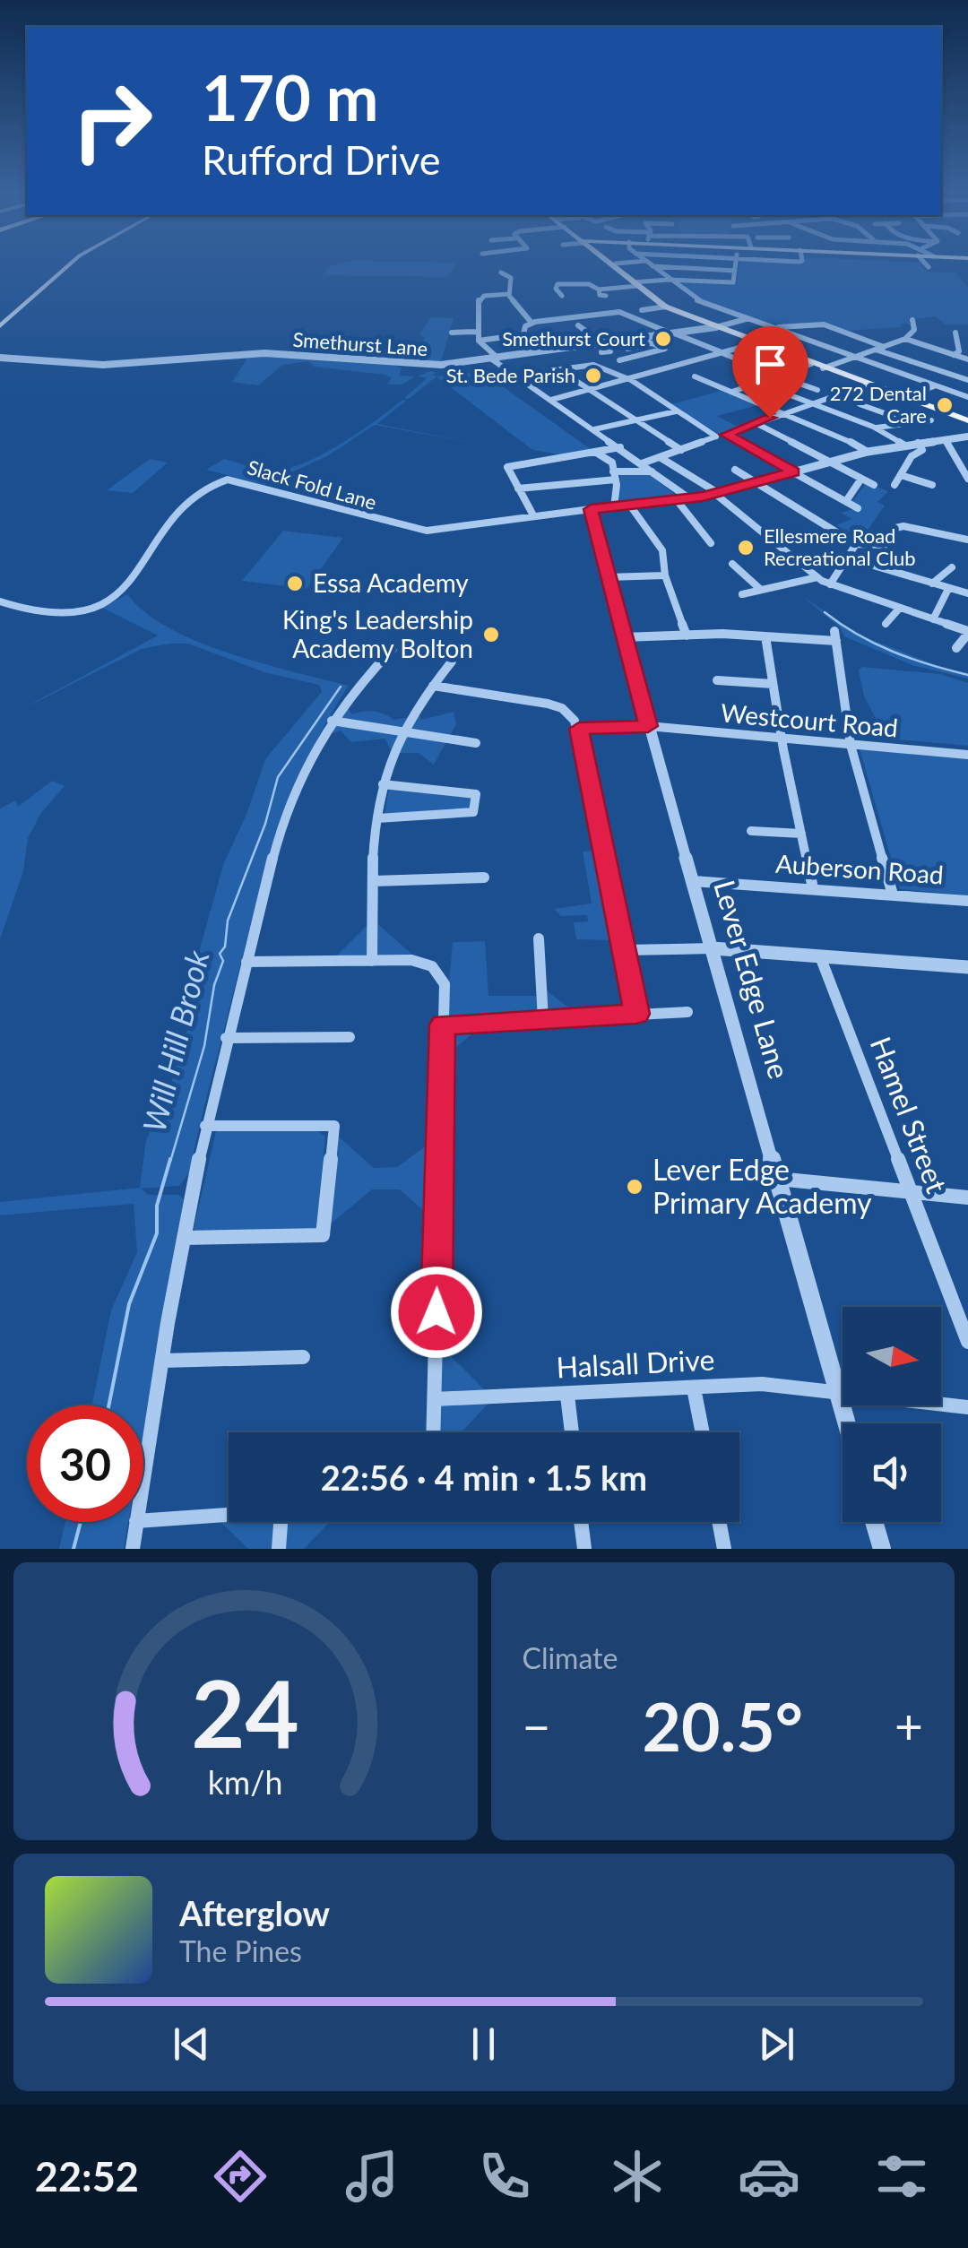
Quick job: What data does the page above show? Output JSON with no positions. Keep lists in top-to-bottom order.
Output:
{
  "streets": {
    "street": [
      "Smethurst Lane",
      "Slack Fold Lane",
      "Westcourt Road",
      "Auberson Road",
      "Lever Edge Lane",
      "Hamel Street",
      "Halsall Drive"
    ]
  },
  "crossings": [
    ["Slack Fold Lane", "Lever Edge Lane"],
    ["Westcourt Road", "Lever Edge Lane"],
    ["Auberson Road", "Lever Edge Lane"],
    ["Lever Edge Lane", "Halsall Drive"]
  ],
  "water": ["Will Hill Brook"],
  "places": [
    "Smethurst Court",
    "St. Bede Parish",
    "272 Dental Care",
    "Ellesmere Road Recreational Club",
    "Essa Academy",
    "King's Leadership Academy Bolton",
    "Lever Edge Primary Academy"
  ],
  "north": "right",
  "page": {
    "turn": ["170 m", "Rufford Drive"],
    "limit": "30",
    "trip": "22:56 · 4 min · 1.5 km",
    "tile": "Climate",
    "heat": ["−", "20.5°", "+"],
    "song": ["Afterglow", "The Pines"],
    "tabs": "22:52",
    "gauge": ["24", "km/h"]
  }
}
